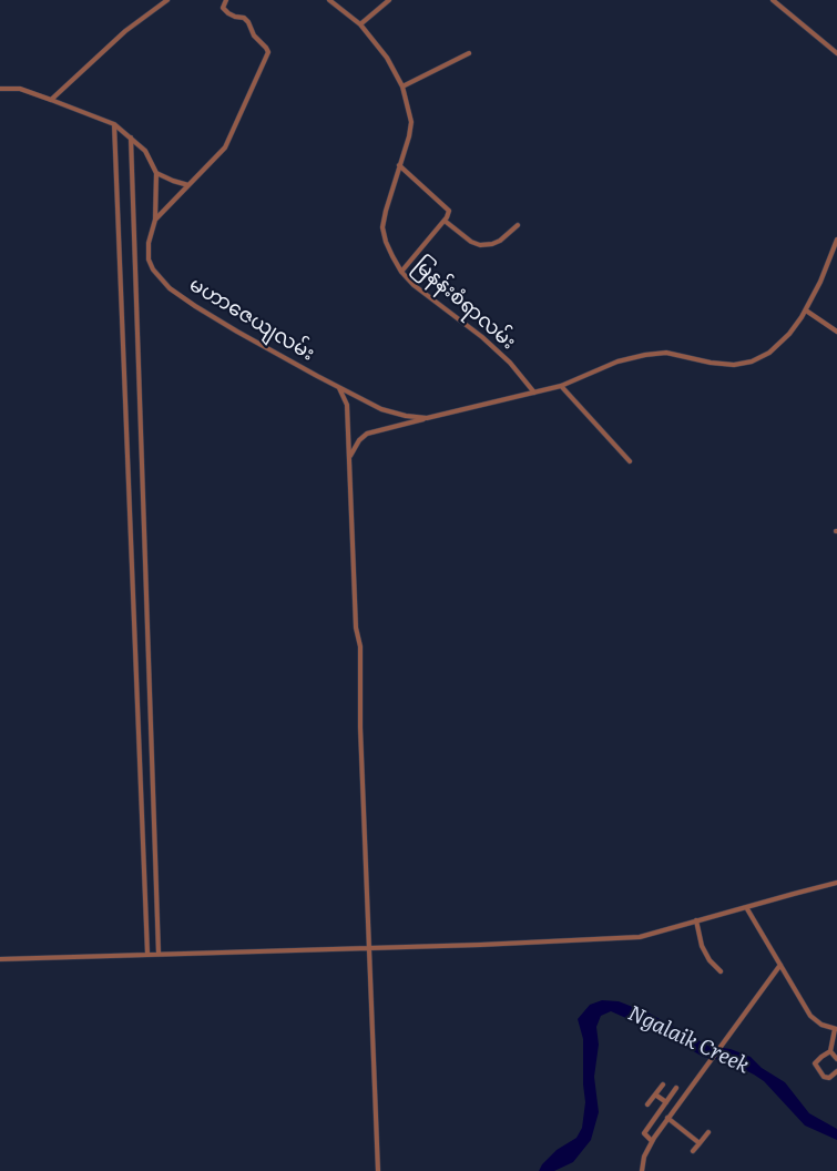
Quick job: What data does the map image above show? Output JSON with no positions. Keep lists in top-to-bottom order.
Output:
{
  "streets": {
    "street": ["မြနန်းစံရာလမ်း", "မဟာဇေယျလမ်း"]
  },
  "water": ["Ngalaik Creek"]
}
